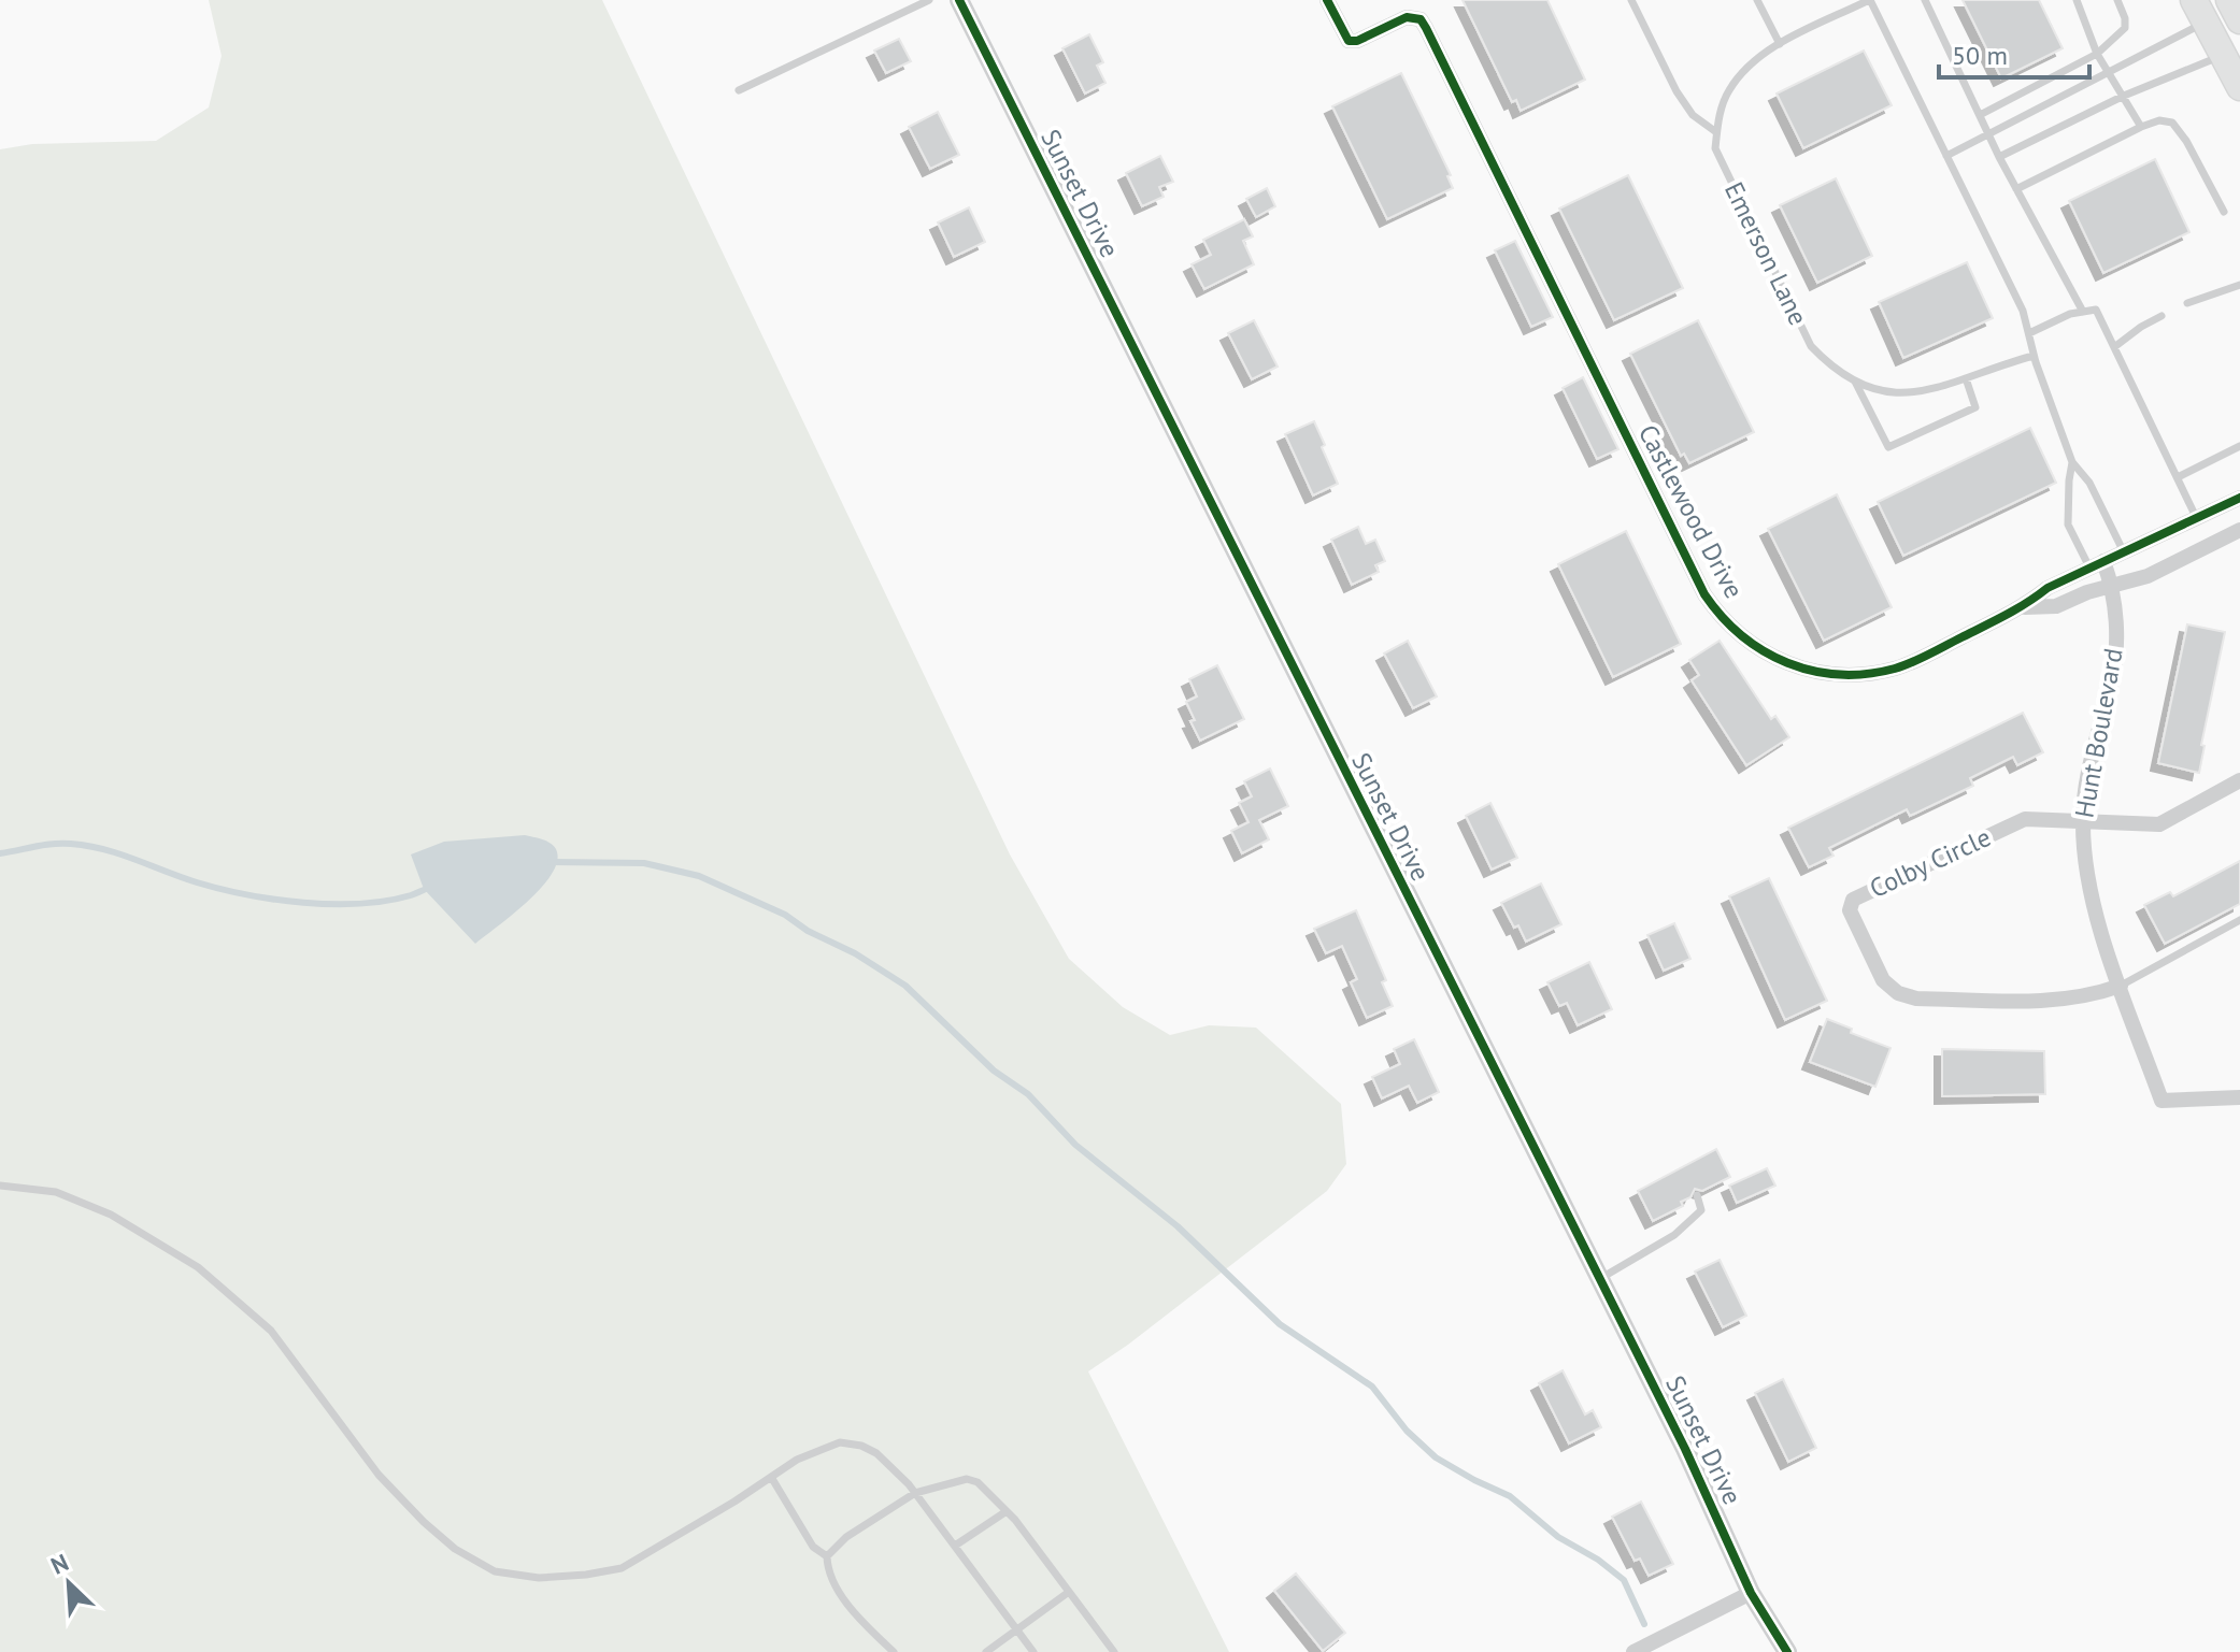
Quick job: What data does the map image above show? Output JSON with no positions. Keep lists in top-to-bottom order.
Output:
{
  "streets": {
    "street": [
      "Sunset Drive",
      "Castlewood Drive",
      "Hunt Boulevard",
      "Colby Circle"
    ],
    "lane": ["Emerson Lane"]
  },
  "crossings": [
    ["Castlewood Drive", "Hunt Boulevard"],
    ["Hunt Boulevard", "Colby Circle"]
  ],
  "scale_bar": "50 m",
  "north": "top left"
}
